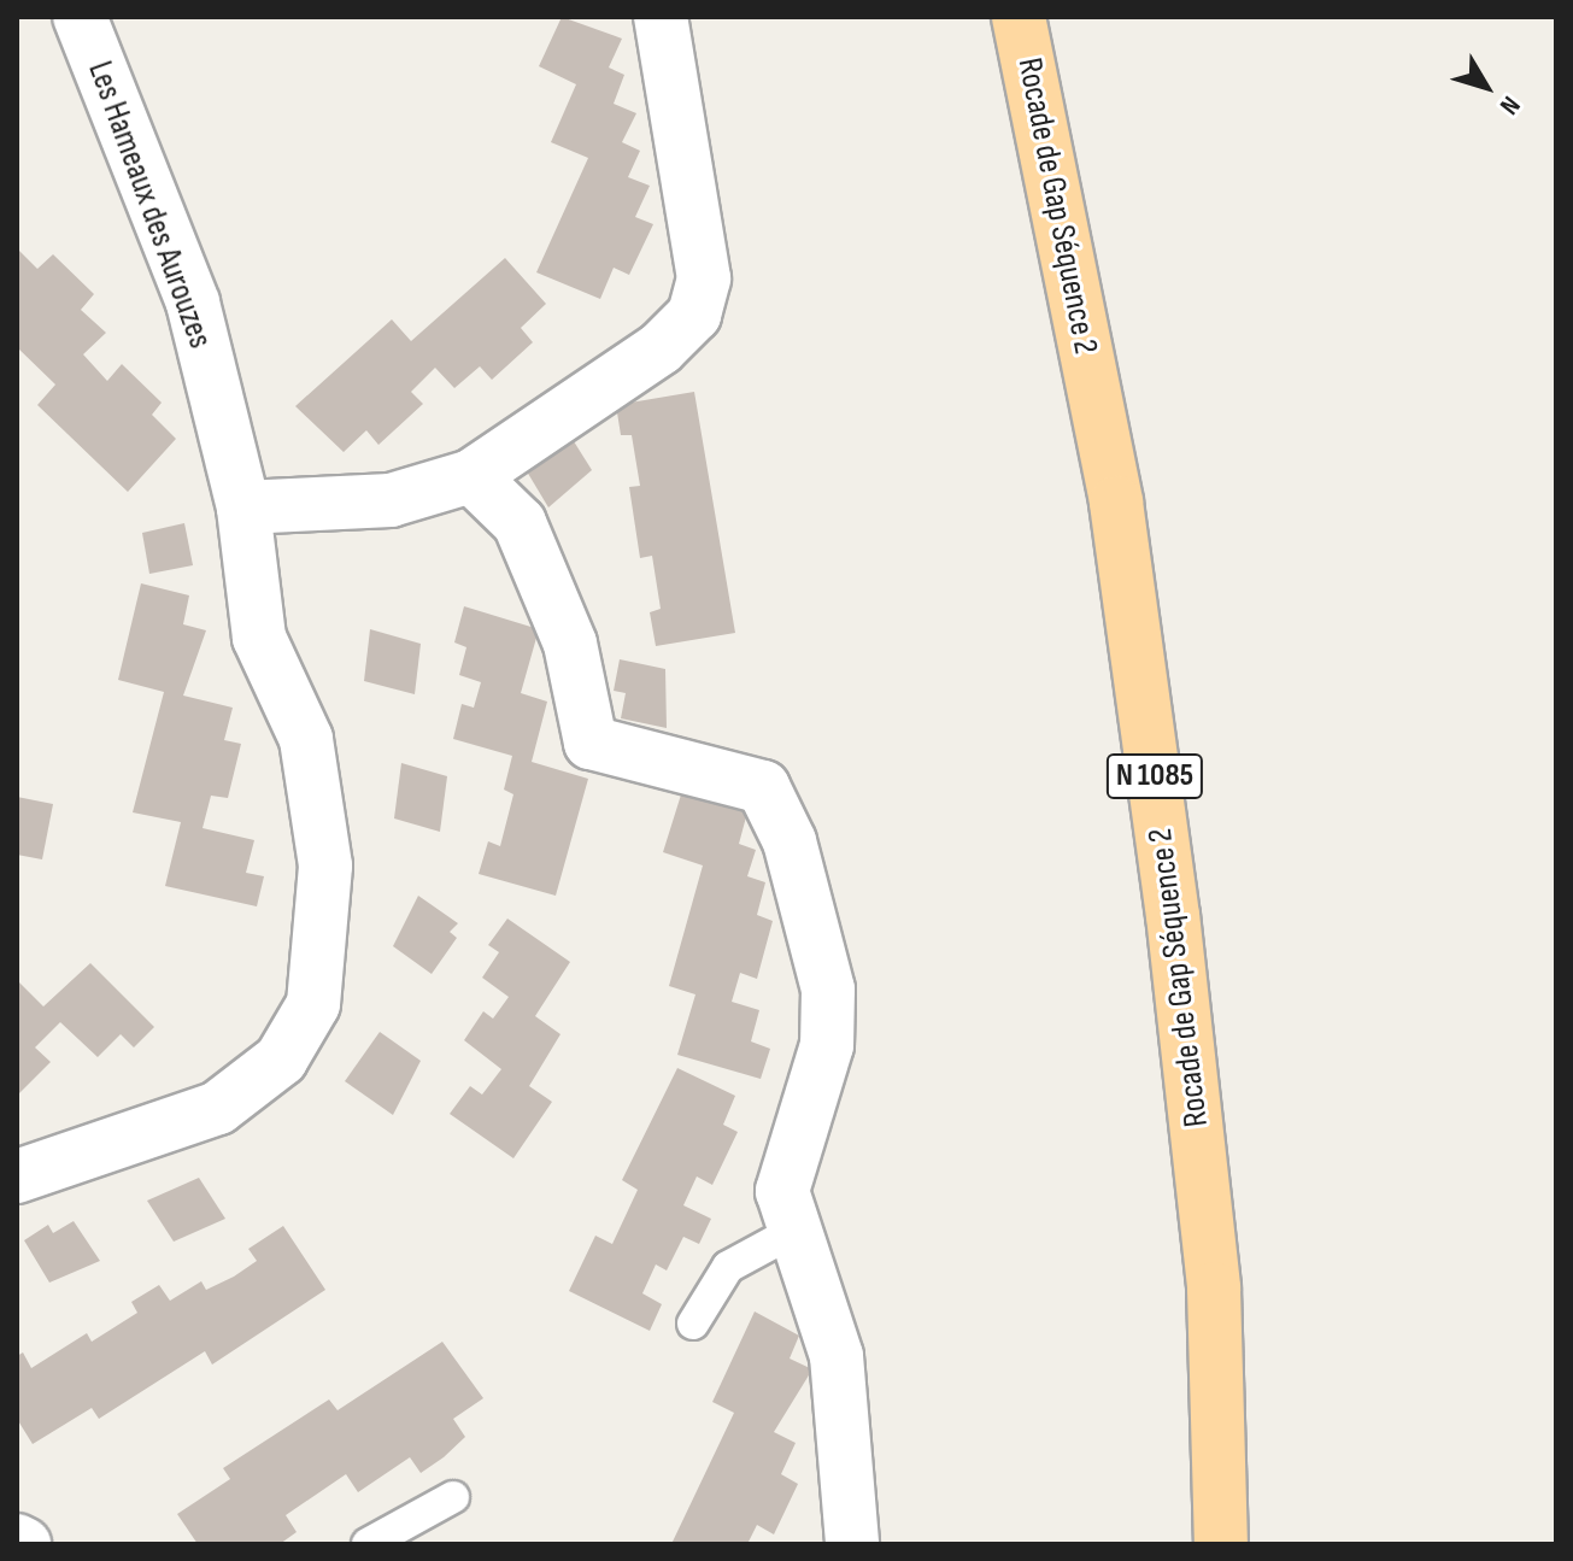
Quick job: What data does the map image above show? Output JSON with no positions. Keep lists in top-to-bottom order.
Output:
{
  "streets": {
    "main road": ["Rocade de Gap Séquence 2", "N 1085"],
    "street": ["Les Hameaux des Aurouzes"]
  },
  "north": "bottom right"
}
